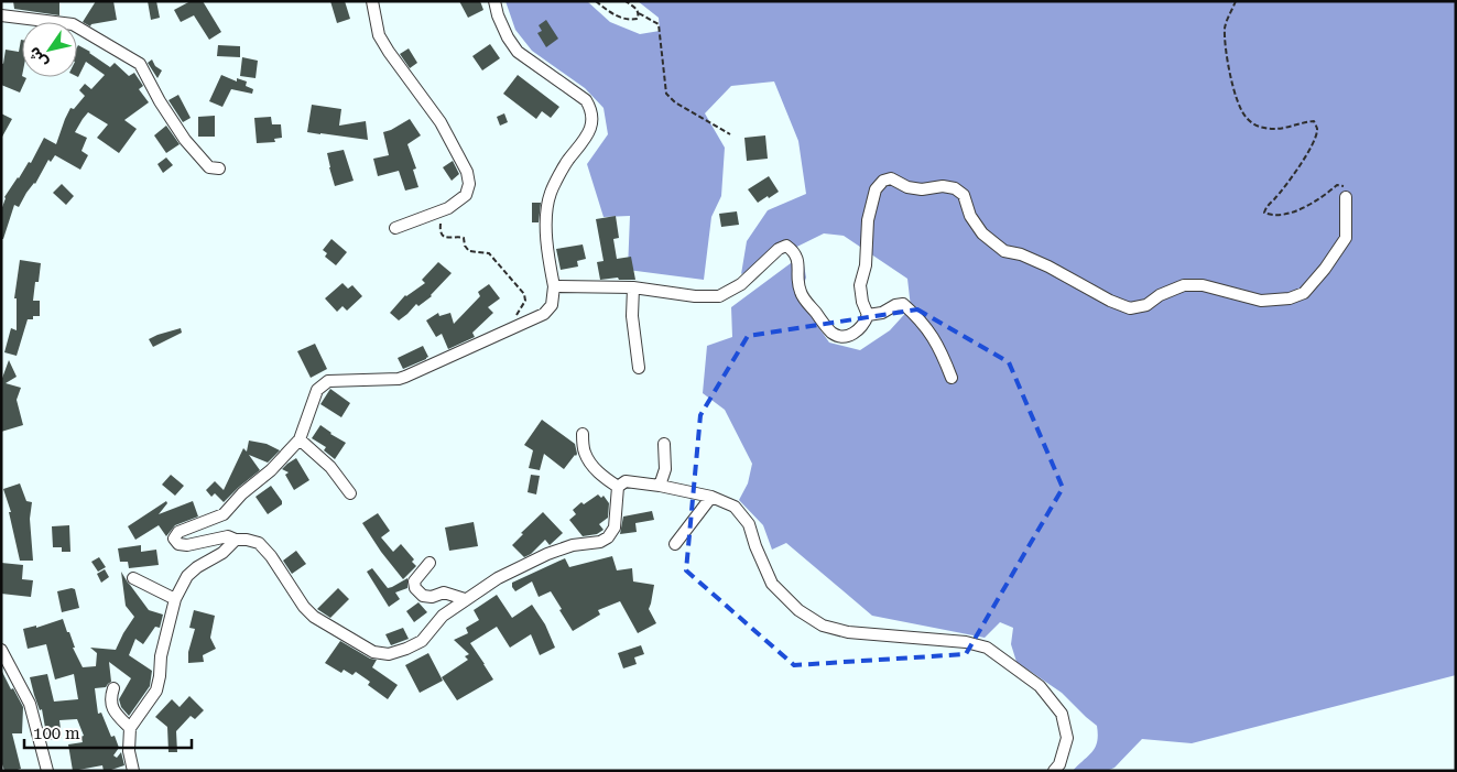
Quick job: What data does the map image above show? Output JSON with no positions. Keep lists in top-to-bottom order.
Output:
{
  "scale_bar": "100 m",
  "north": "bottom left"
}
